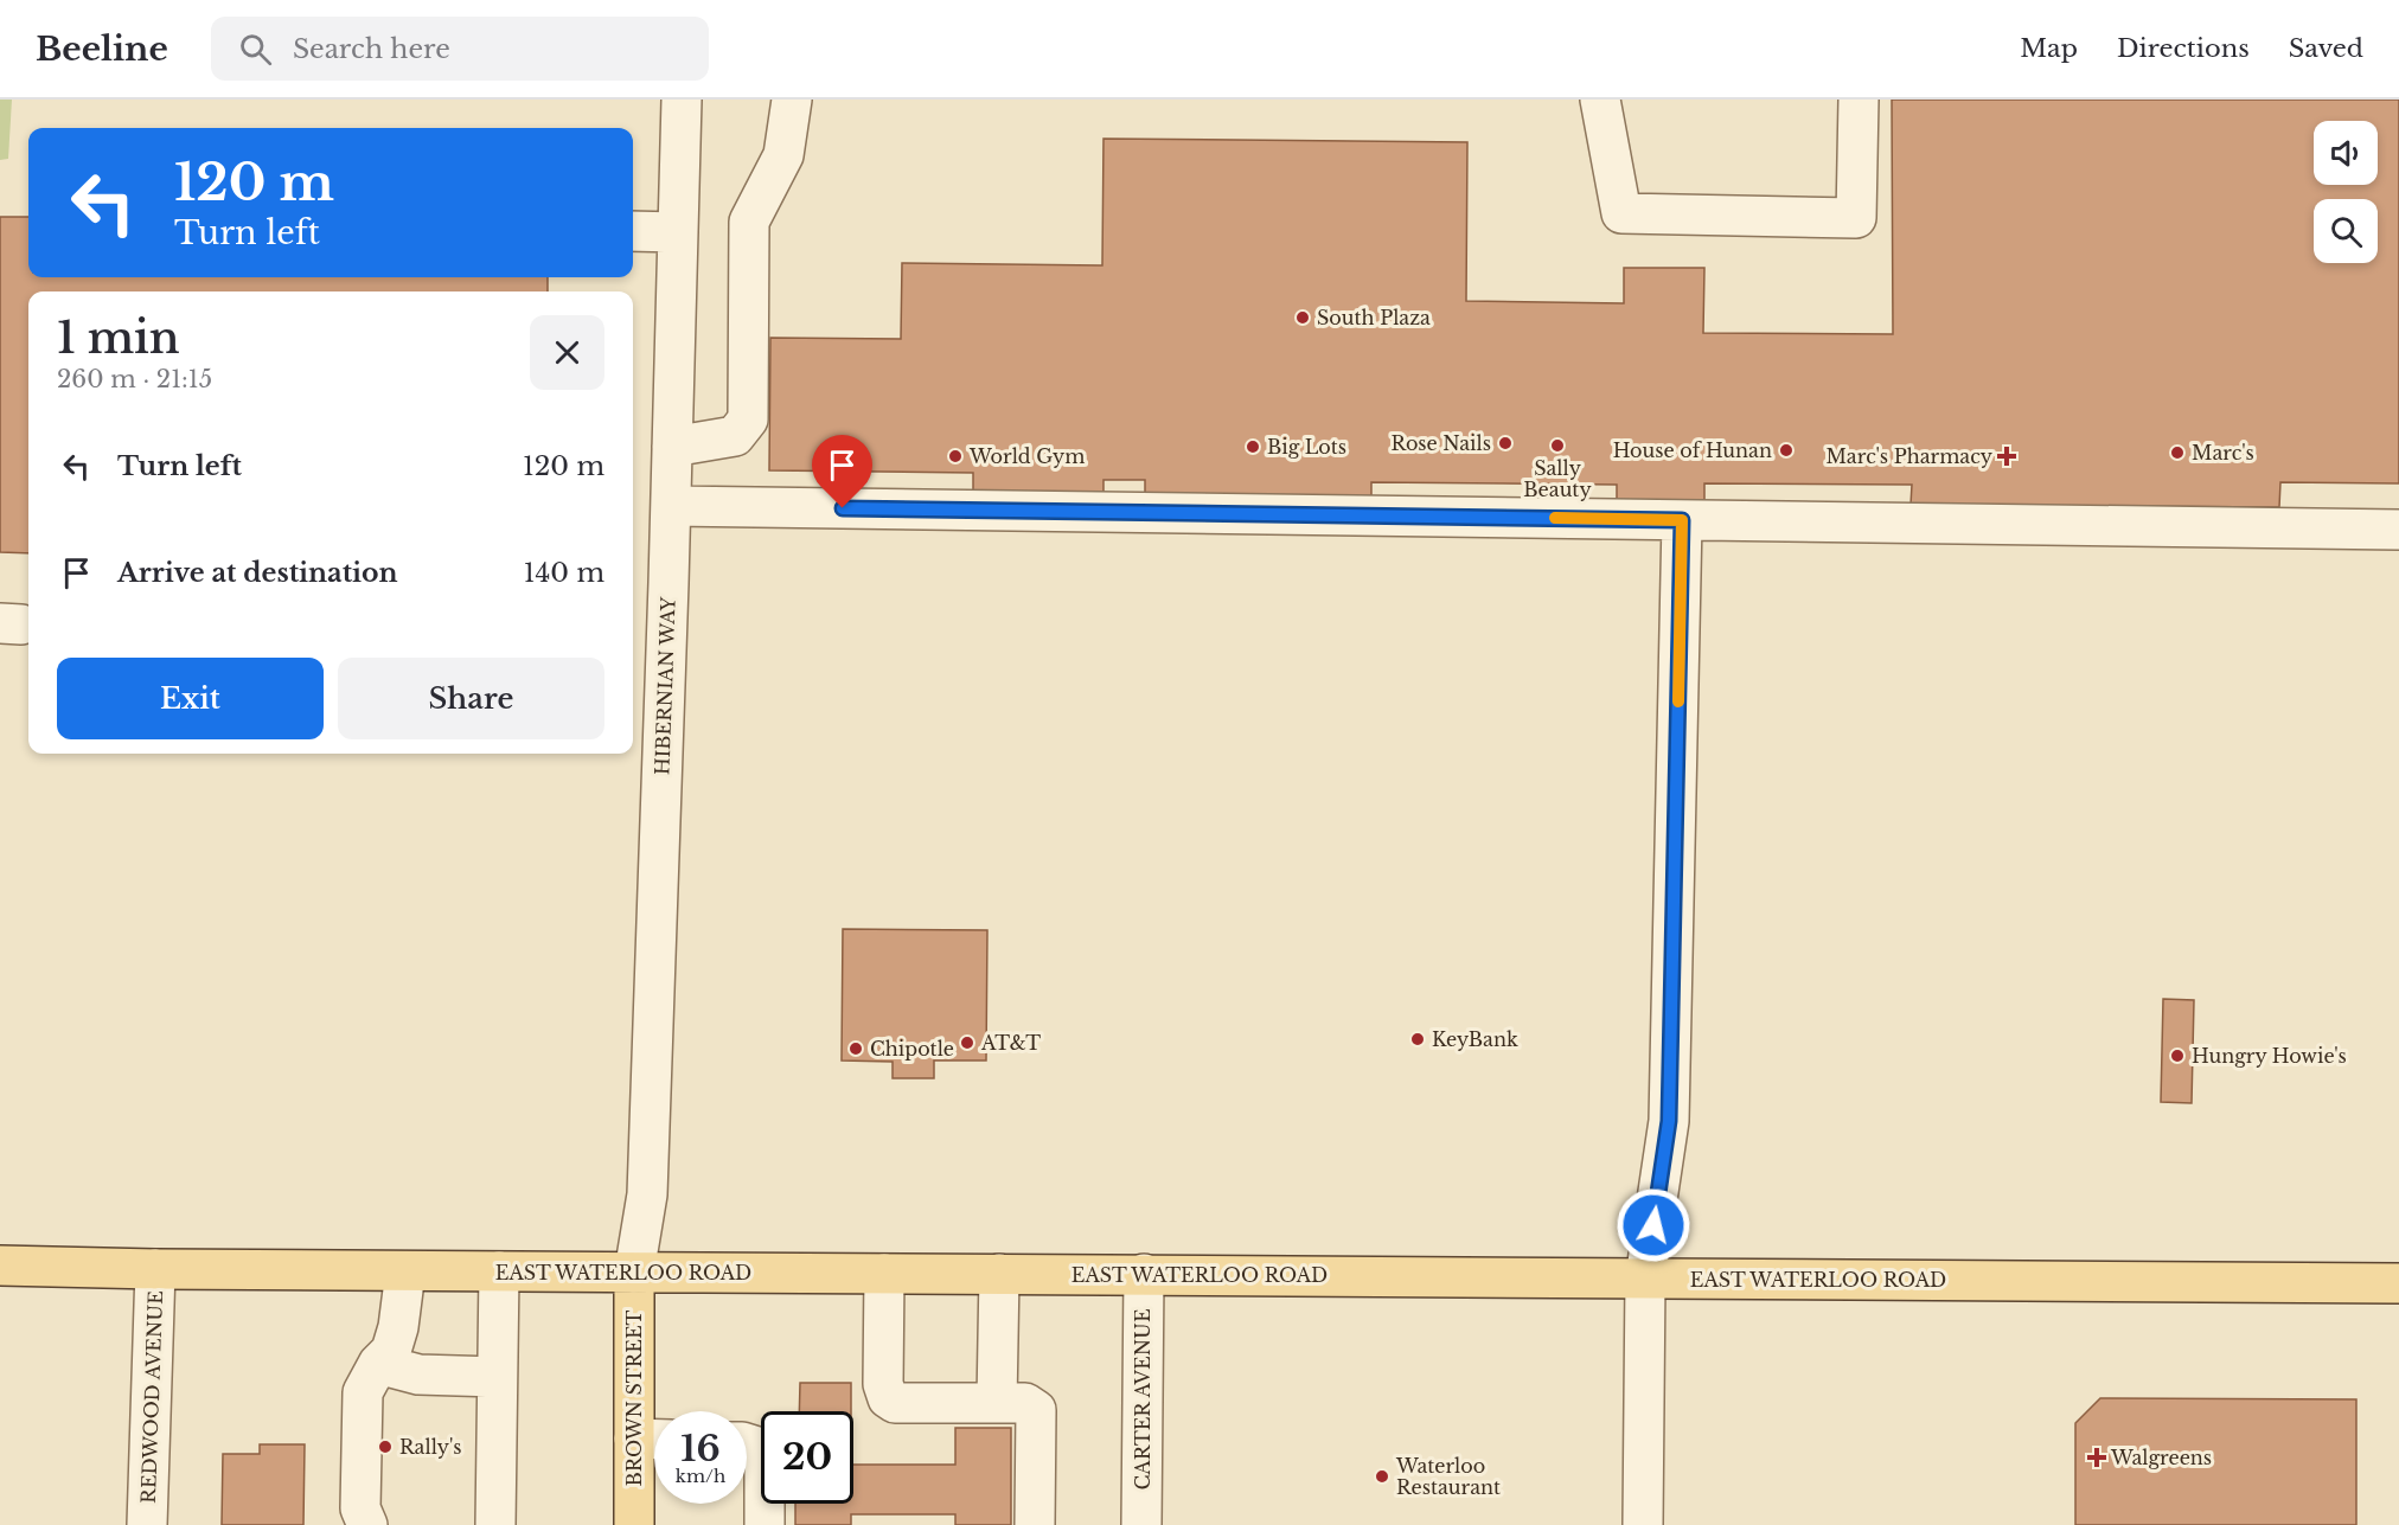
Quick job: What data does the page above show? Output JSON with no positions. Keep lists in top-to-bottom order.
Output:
{
  "streets": {
    "main road": ["EAST WATERLOO ROAD", "BROWN STREET"],
    "street": ["HIBERNIAN WAY", "REDWOOD AVENUE", "CARTER AVENUE"]
  },
  "crossings": [
    ["HIBERNIAN WAY", "EAST WATERLOO ROAD"],
    ["HIBERNIAN WAY", "BROWN STREET"],
    ["EAST WATERLOO ROAD", "REDWOOD AVENUE"],
    ["EAST WATERLOO ROAD", "BROWN STREET"],
    ["EAST WATERLOO ROAD", "CARTER AVENUE"]
  ],
  "places": {
    "other": [
      "South Plaza",
      "Rose Nails",
      "Sally Beauty",
      "Big Lots",
      "House of Hunan",
      "Marc's",
      "World Gym",
      "KeyBank",
      "AT&T",
      "Chipotle",
      "Hungry Howie's",
      "Rally's",
      "Waterloo Restaurant"
    ],
    "health": ["Marc's Pharmacy", "Walgreens"]
  },
  "page": {
    "header": "Beeline",
    "search": "Search here",
    "nav": ["Map", "Directions", "Saved"],
    "turn": ["120 m", "Turn left"],
    "heading": ["1 min", "260 m · 21:15"],
    "list": [
      {
        "name": "Turn left",
        "value": "120 m"
      },
      {
        "name": "Arrive at destination",
        "value": "140 m"
      }
    ],
    "buttons": ["Exit", "Share"],
    "speed": "16 km/h",
    "limit": "20"
  }
}
